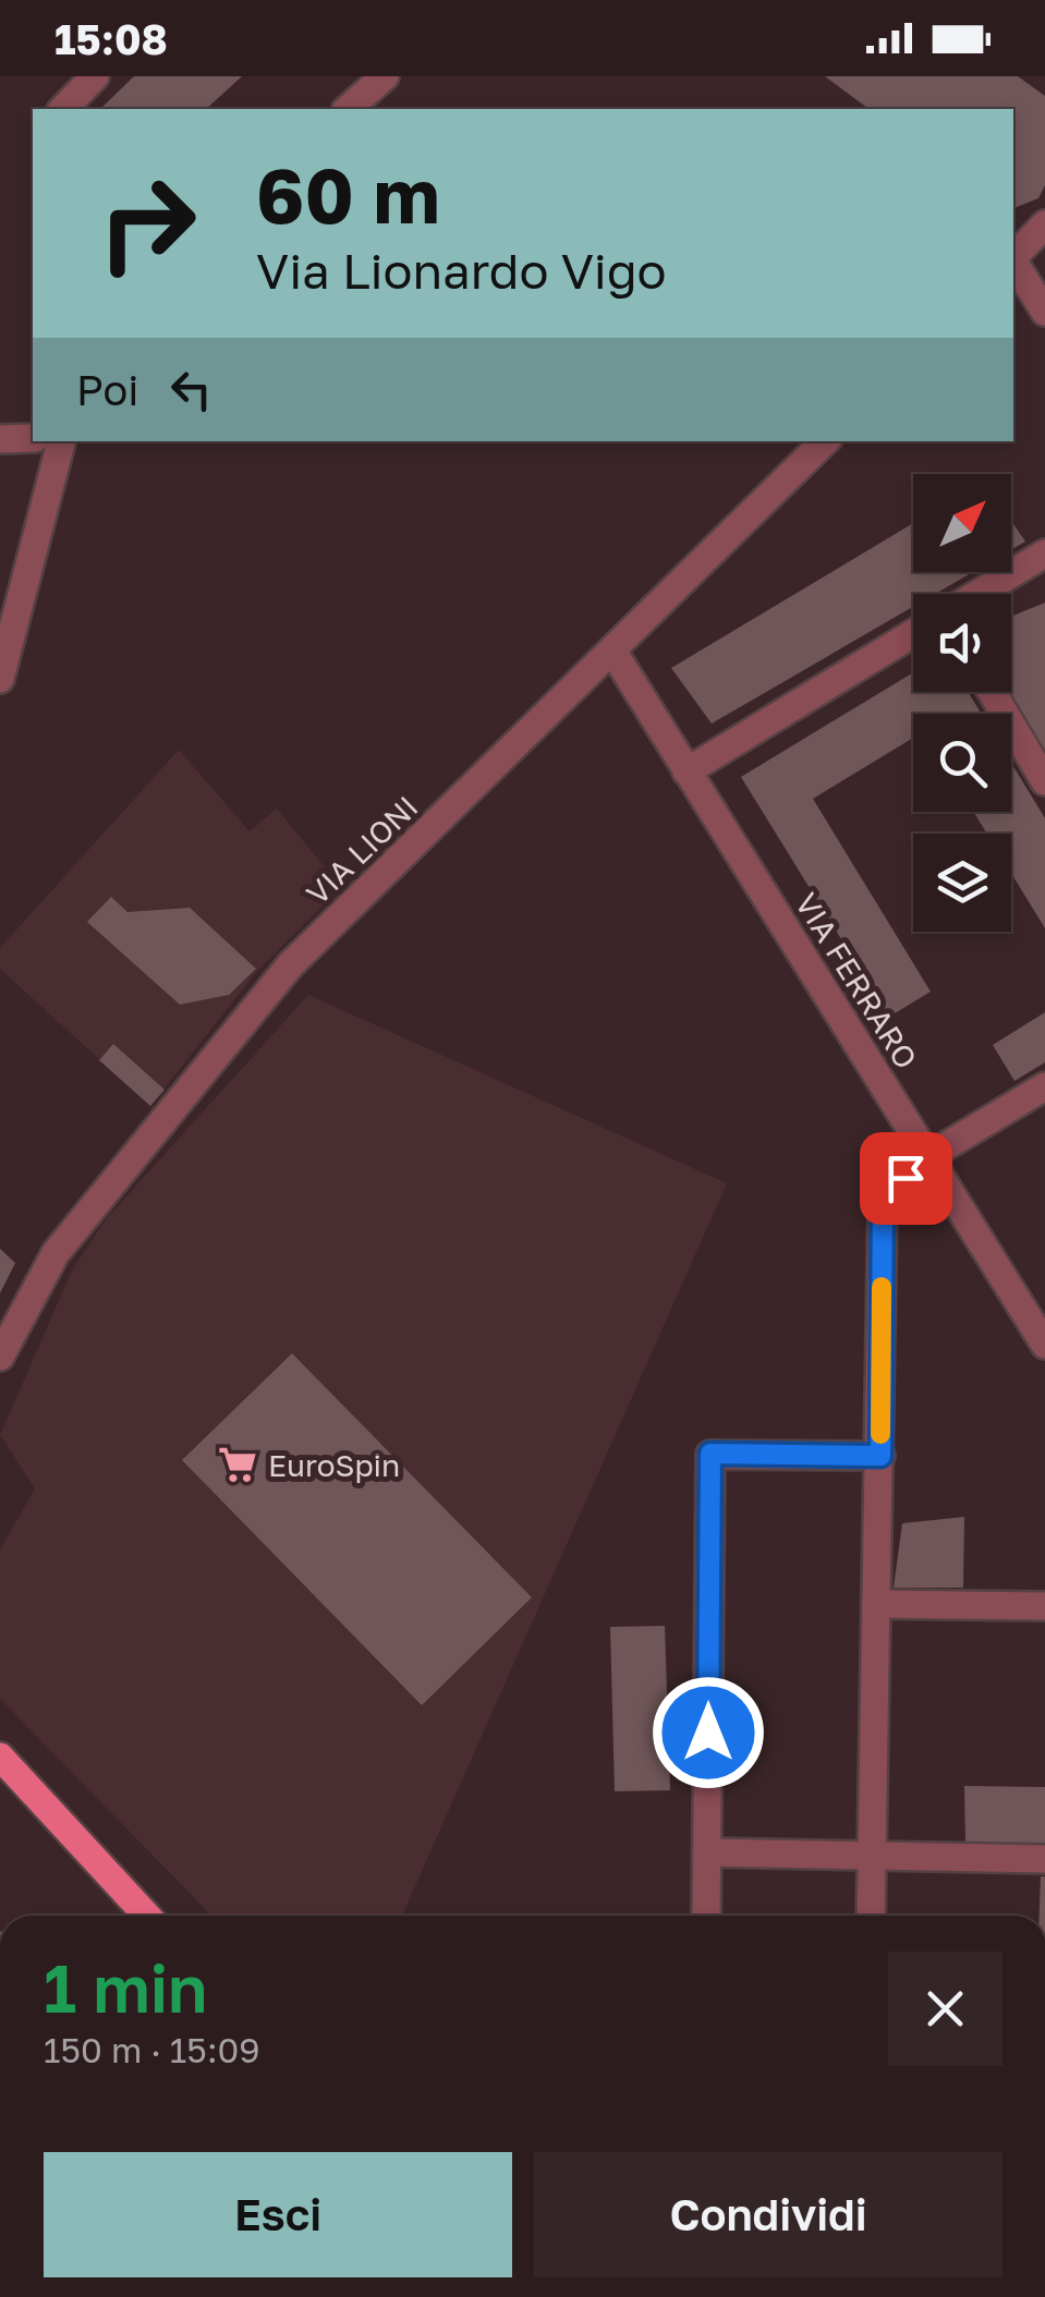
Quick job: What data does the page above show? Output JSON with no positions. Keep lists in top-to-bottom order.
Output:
{
  "streets": {
    "street": ["VIA LIONI", "VIA FERRARO"]
  },
  "crossings": [
    ["VIA LIONI", "VIA FERRARO"]
  ],
  "places": {
    "supermarket": ["EuroSpin"]
  },
  "north": "top right",
  "page": {
    "status": "15:08",
    "turn": ["60 m", "Via Lionardo Vigo"],
    "then": "Poi",
    "heading": ["1 min", "150 m · 15:09"],
    "buttons": ["Esci", "Condividi"]
  }
}
